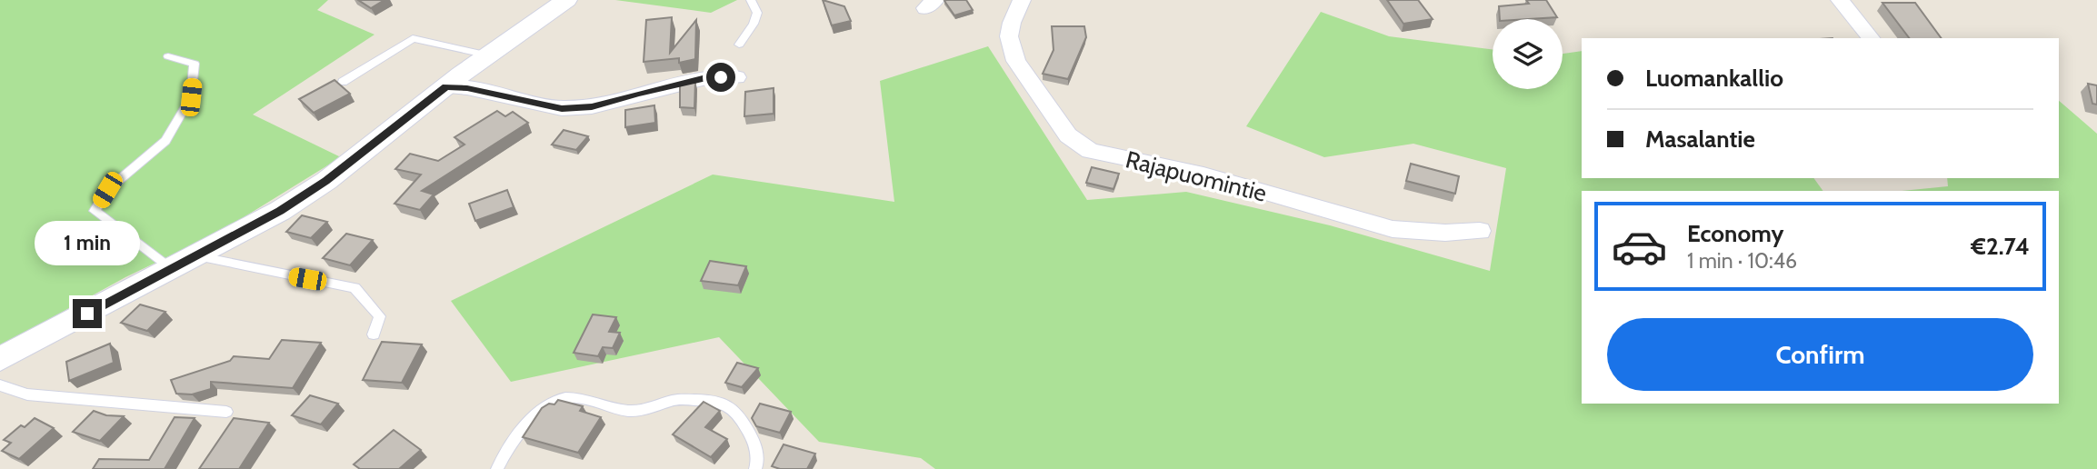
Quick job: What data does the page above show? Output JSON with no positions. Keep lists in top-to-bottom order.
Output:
{
  "streets": {
    "street": ["Rajapuomintie"]
  },
  "page": {
    "banner": ["Luomankallio", "Masalantie"],
    "list": [
      {
        "name": "Economy",
        "note": "1 min · 10:46",
        "value": "€2.74"
      }
    ],
    "bubble": "1 min",
    "buttons": "Confirm"
  }
}
